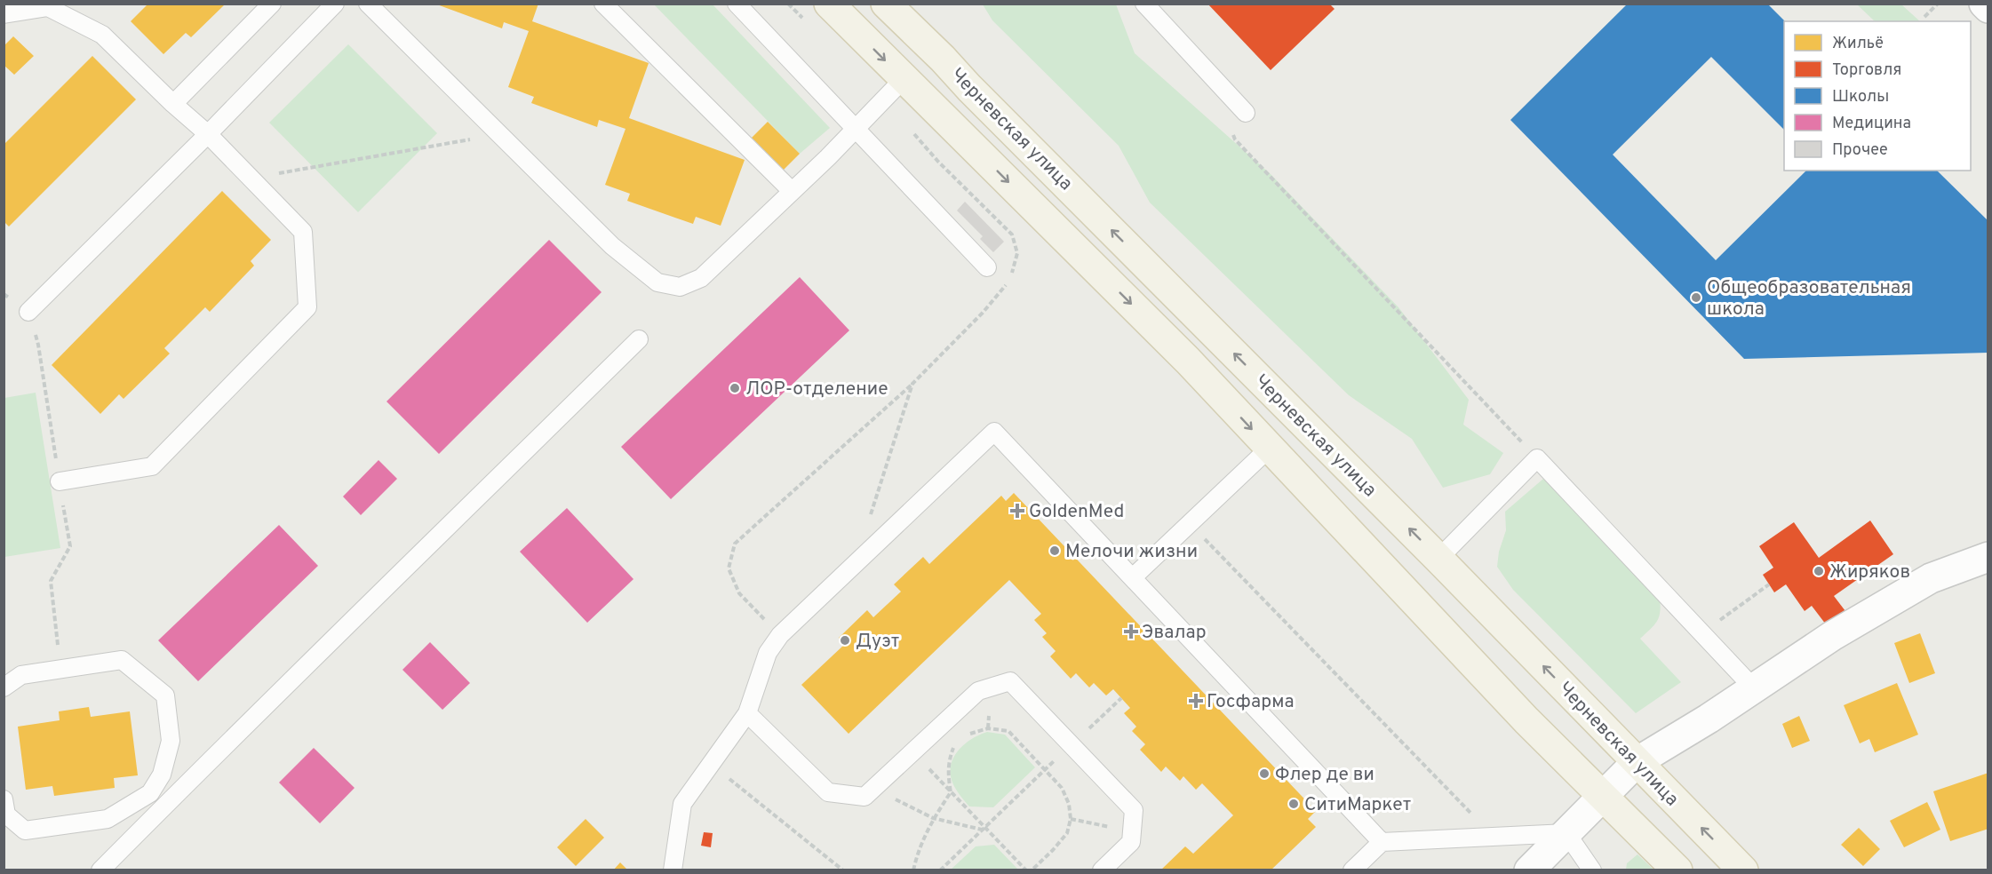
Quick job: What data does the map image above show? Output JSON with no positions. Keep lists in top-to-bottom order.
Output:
{
  "streets": {
    "main road": ["Черневская улица"]
  },
  "places": {
    "other": [
      "Общеобразовательная школа",
      "ЛОР-отделение",
      "Мелочи жизни",
      "Жиряков",
      "Дуэт",
      "Флер де ви",
      "СитиМаркет"
    ],
    "health": ["GoldenMed", "Эвалар", "Госфарма"]
  },
  "legend": [
    "Жильё",
    "Торговля",
    "Школы",
    "Медицина",
    "Прочее"
  ]
}
